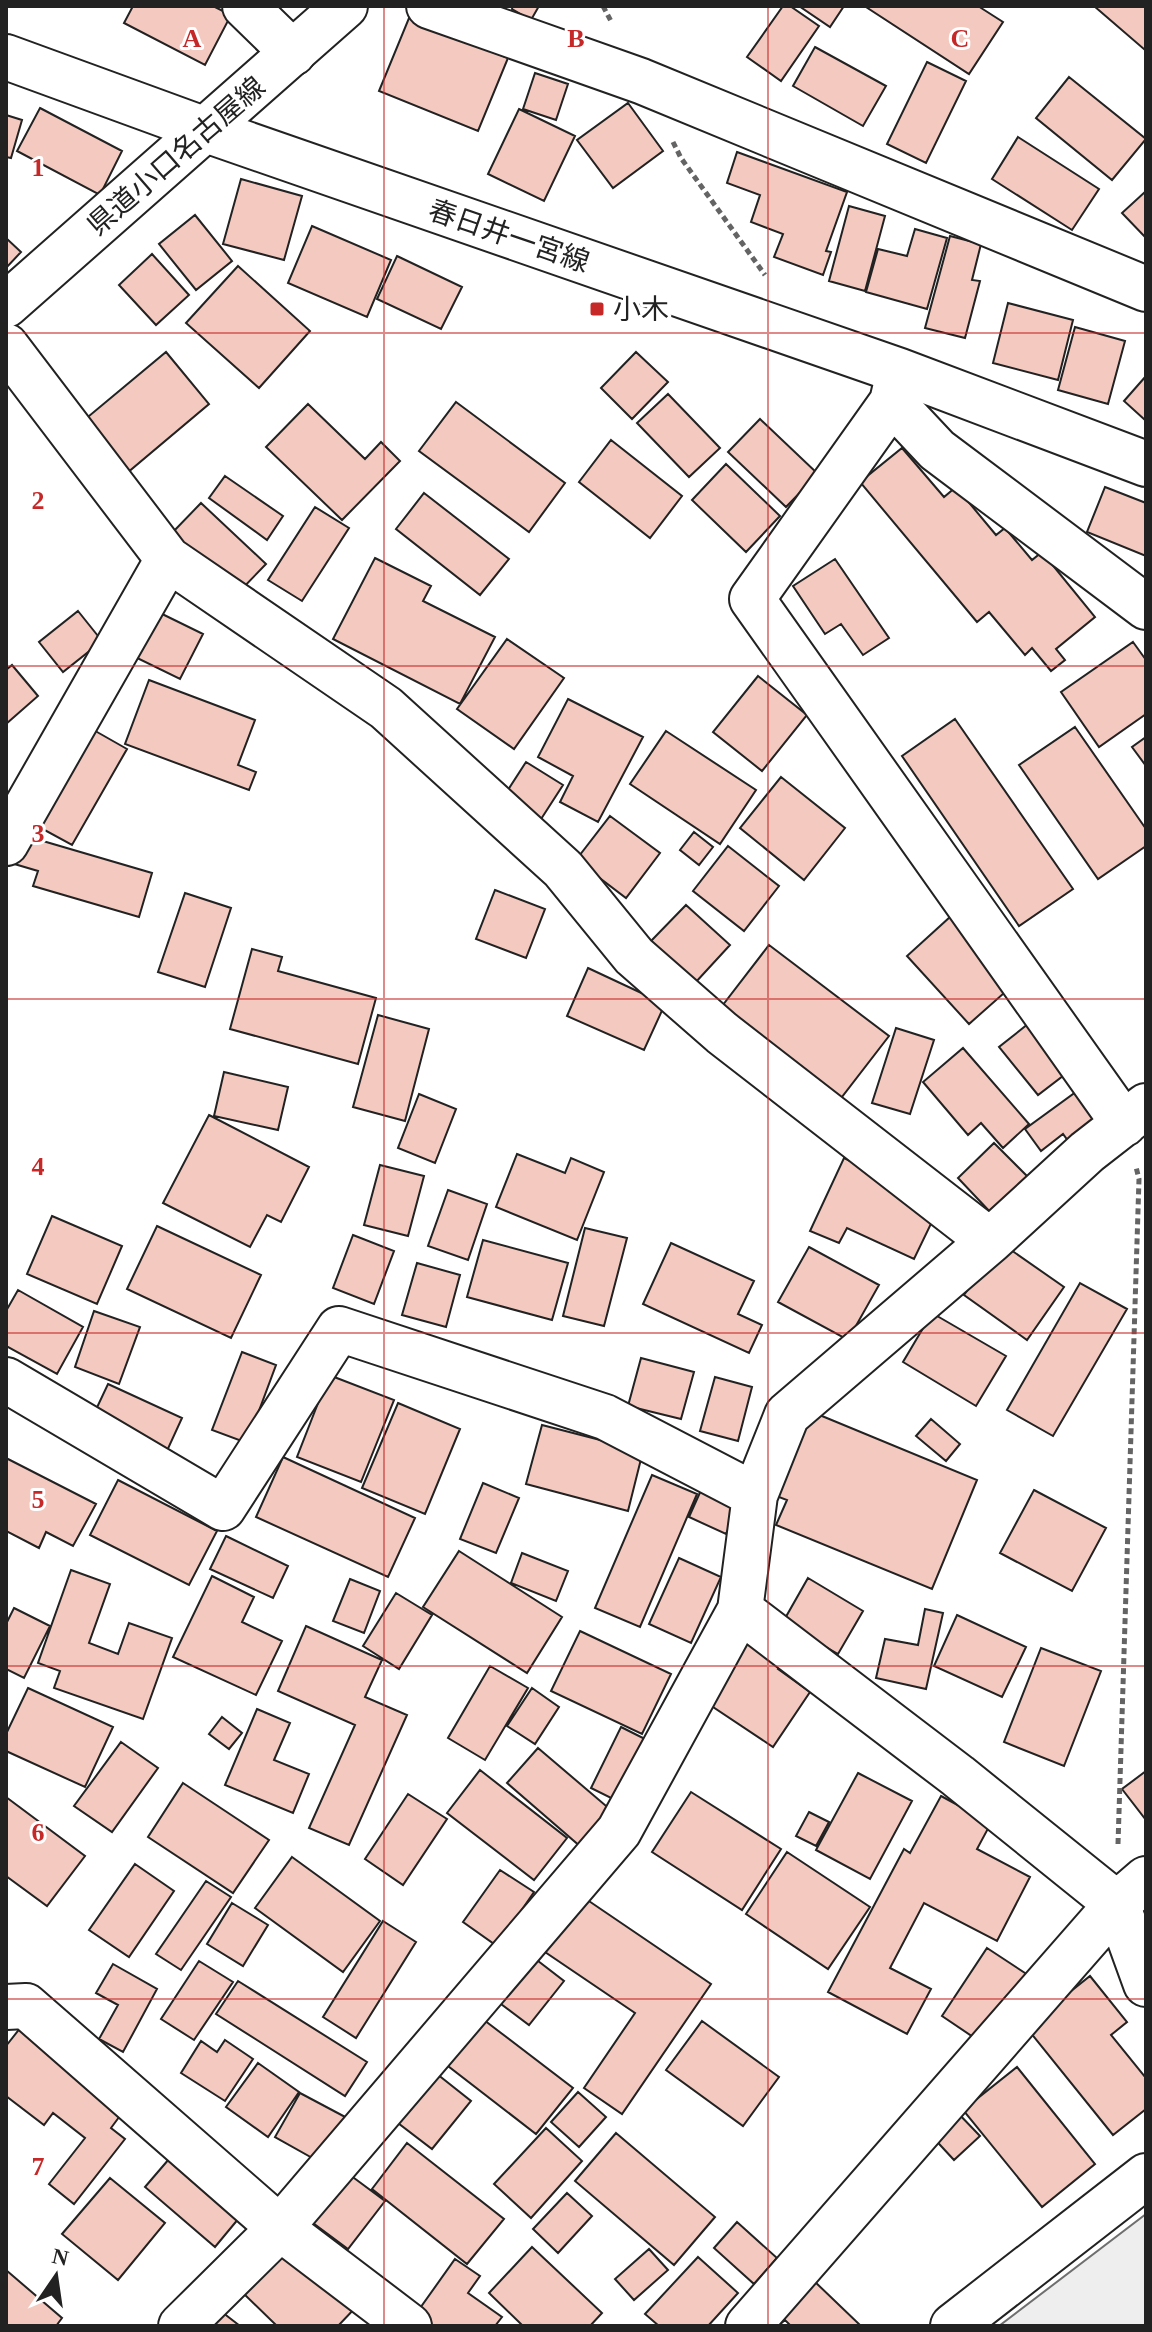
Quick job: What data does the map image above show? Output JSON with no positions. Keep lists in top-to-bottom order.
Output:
{
  "streets": {
    "street": ["県道小口名古屋線", "春日井一宮線"]
  },
  "crossings": [
    ["県道小口名古屋線", "春日井一宮線"]
  ],
  "places": {
    "transit": ["小木"]
  },
  "north": "top",
  "grid": {
    "columns": ["A", "B", "C"],
    "rows": [
      "1",
      "2",
      "3",
      "4",
      "5",
      "6",
      "7"
    ]
  }
}
